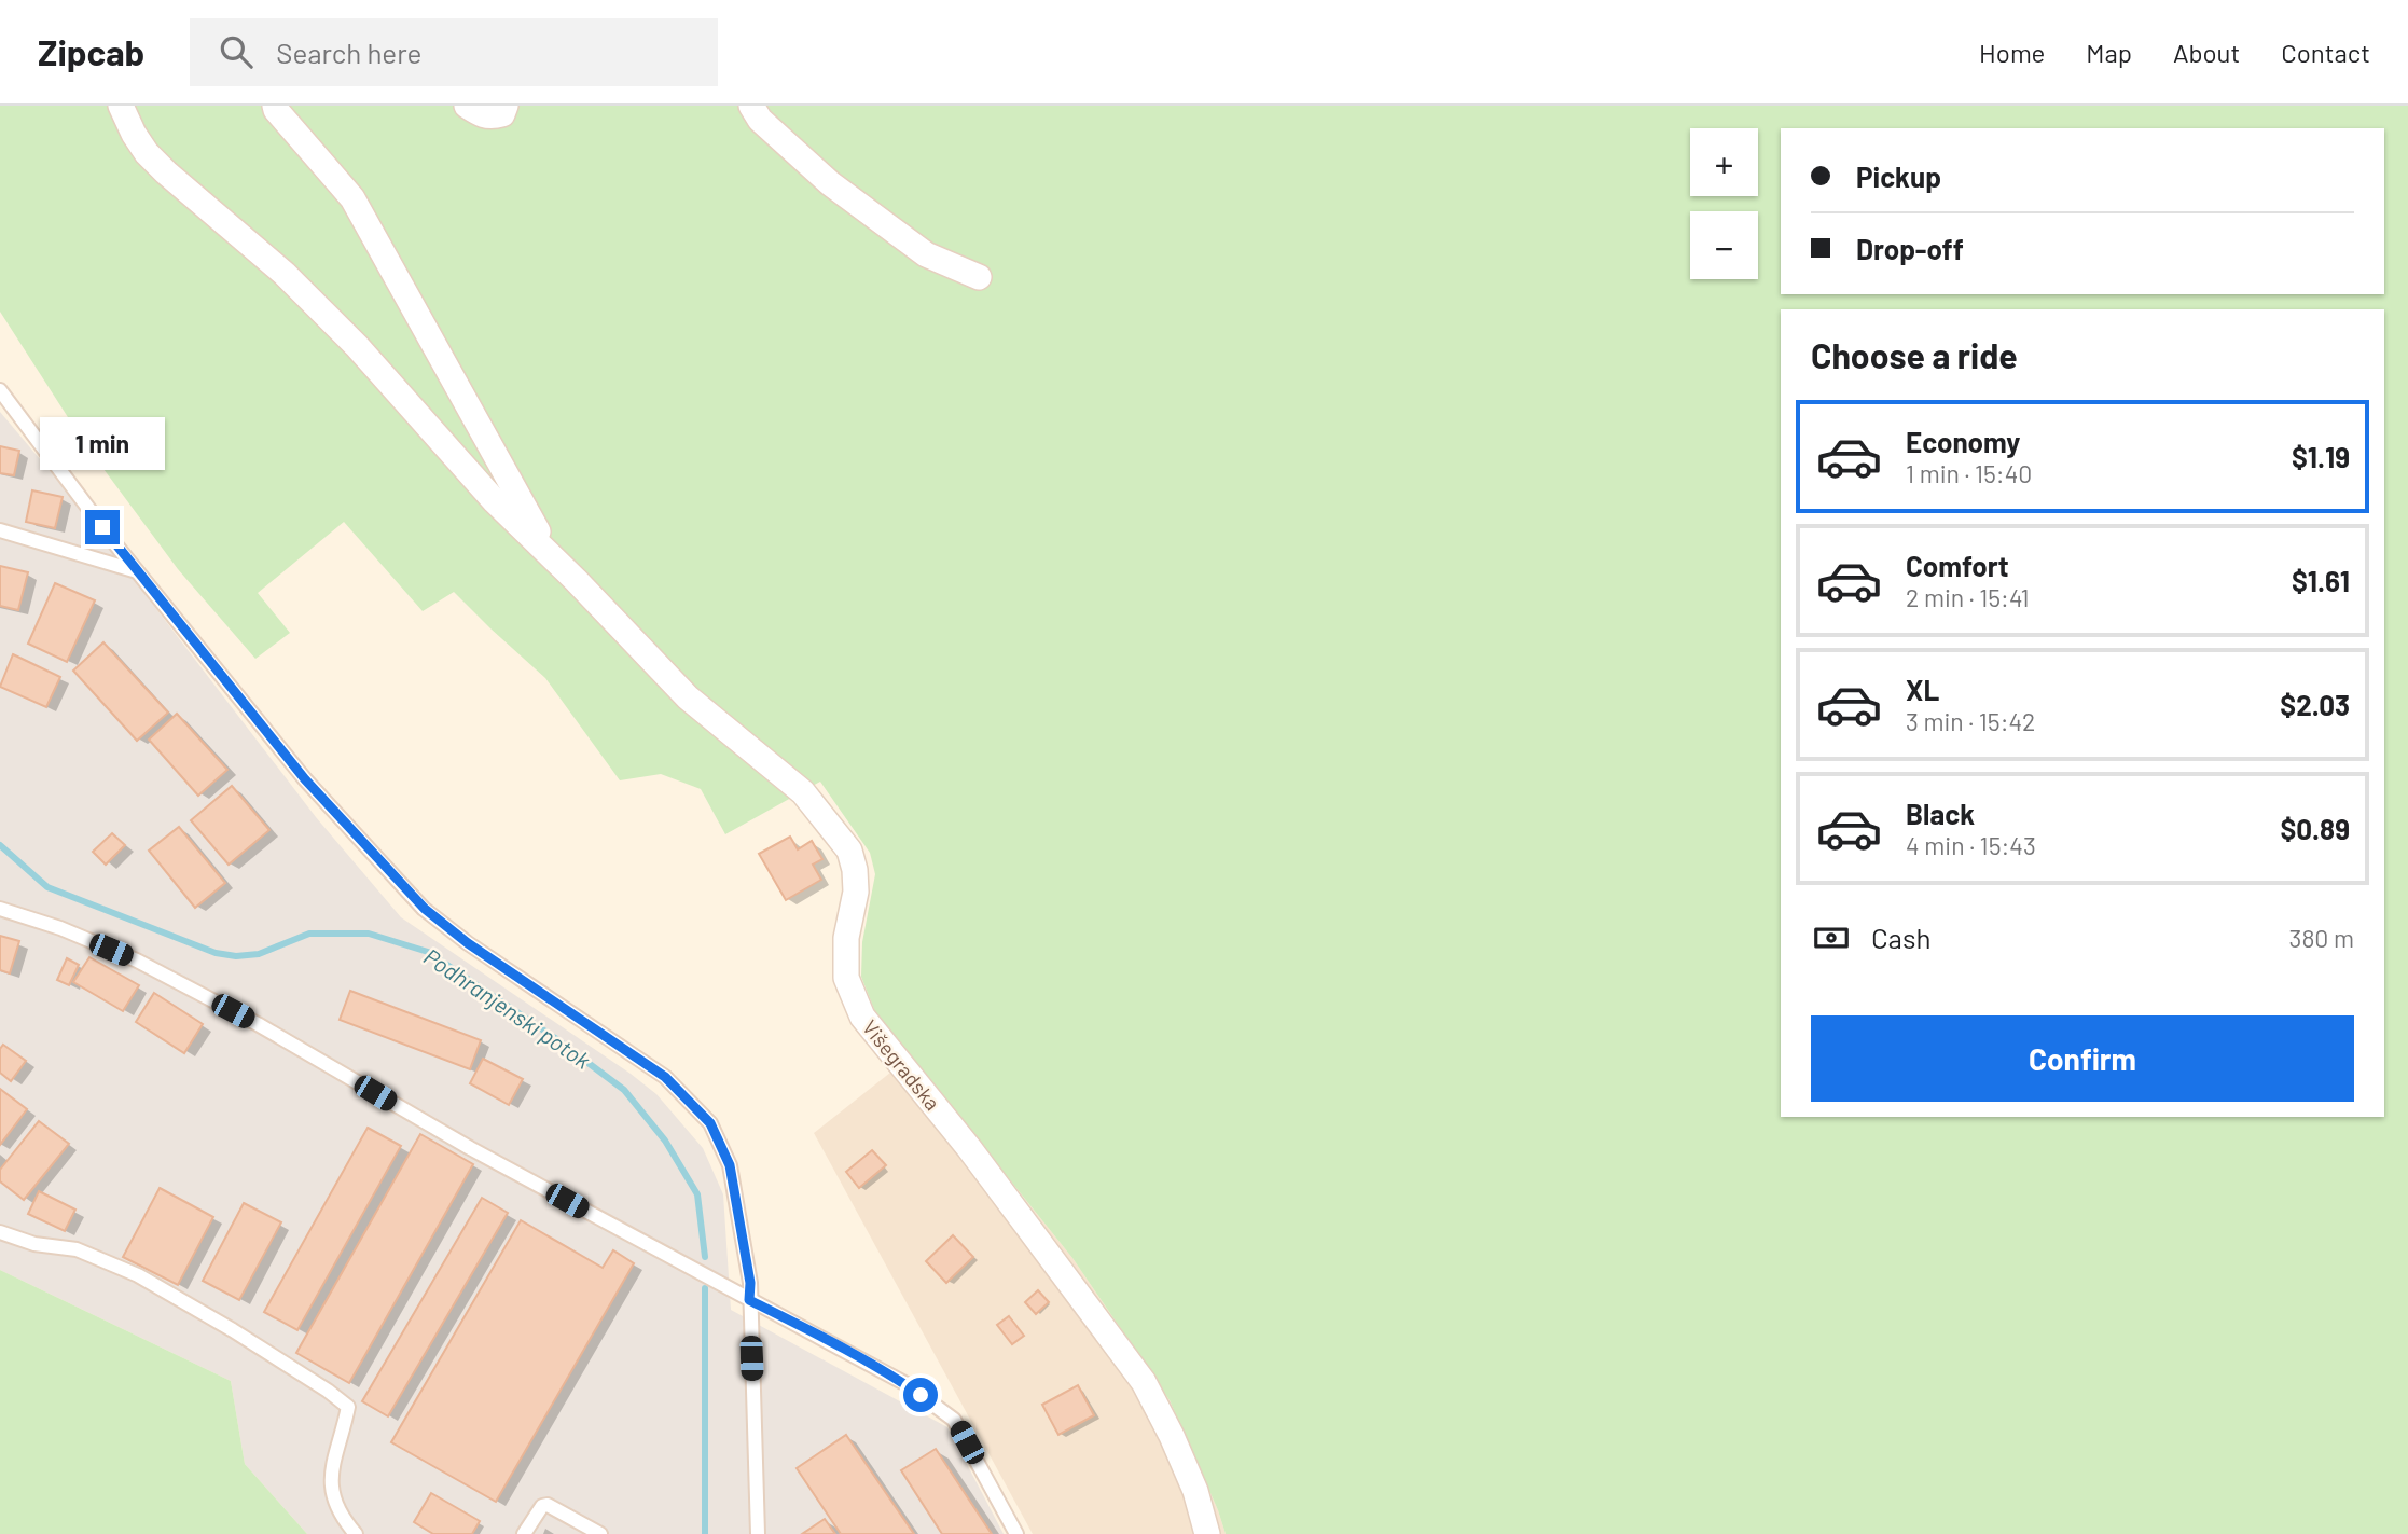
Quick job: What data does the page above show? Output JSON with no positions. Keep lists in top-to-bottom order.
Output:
{
  "streets": {
    "street": ["Višegradska"]
  },
  "water": ["Podhranjenski potok"],
  "page": {
    "header": "Zipcab",
    "search": "Search here",
    "nav": [
      "Home",
      "Map",
      "About",
      "Contact"
    ],
    "map_buttons": ["+", "−"],
    "banner": ["Pickup", "Drop-off"],
    "heading": "Choose a ride",
    "list": [
      {
        "name": "Economy",
        "note": "1 min · 15:40",
        "value": "$1.19"
      },
      {
        "name": "Comfort",
        "note": "2 min · 15:41",
        "value": "$1.61"
      },
      {
        "name": "XL",
        "note": "3 min · 15:42",
        "value": "$2.03"
      },
      {
        "name": "Black",
        "note": "4 min · 15:43",
        "value": "$0.89"
      }
    ],
    "bubble": "1 min",
    "pay": ["Cash", "380 m"],
    "buttons": "Confirm"
  }
}
